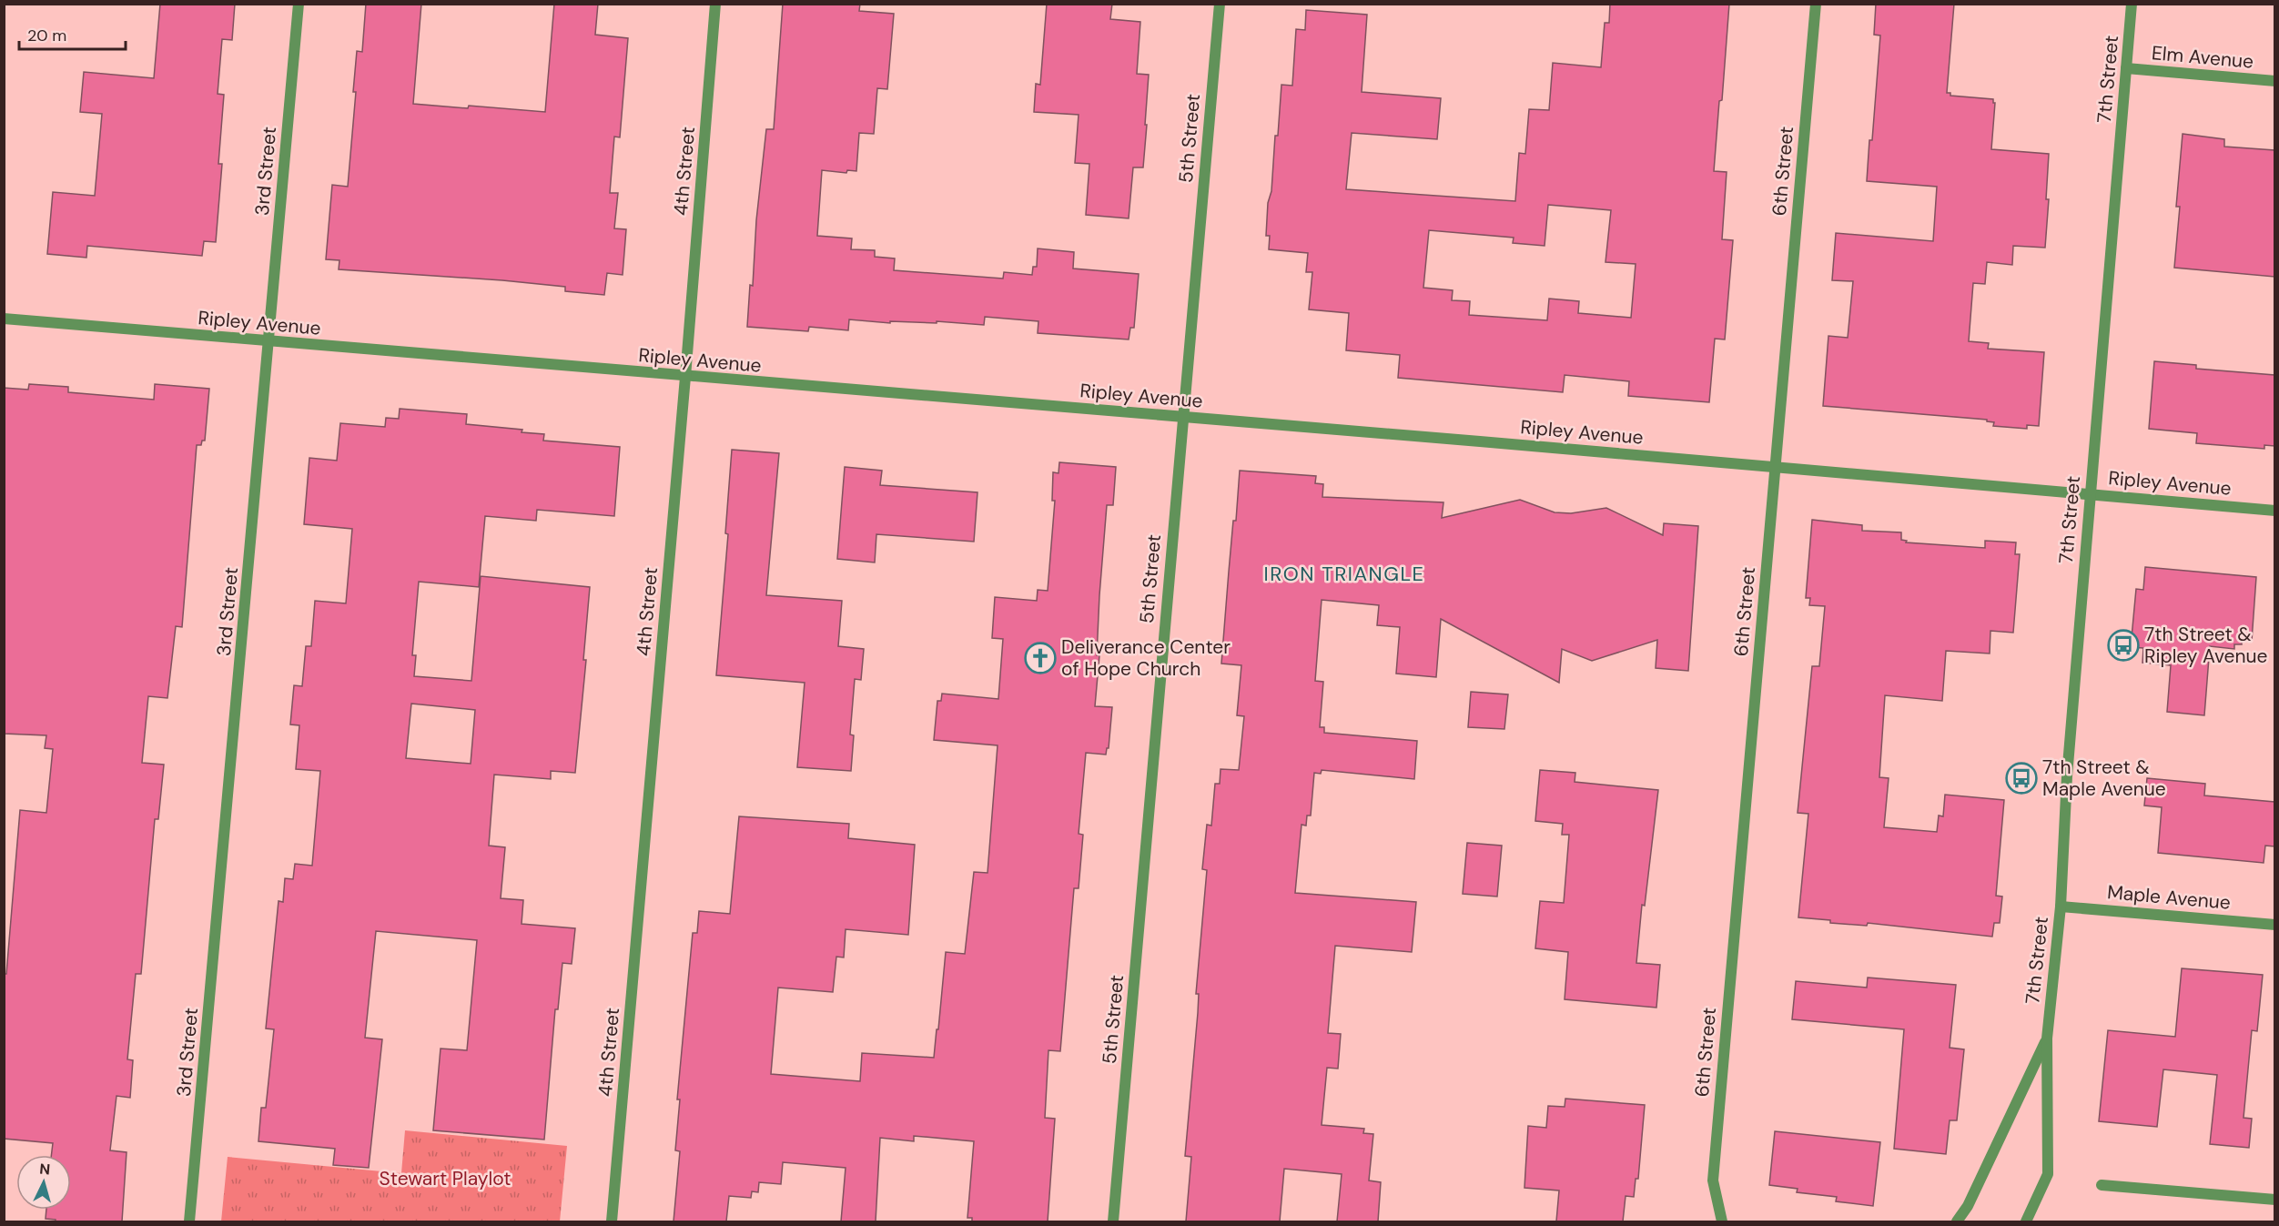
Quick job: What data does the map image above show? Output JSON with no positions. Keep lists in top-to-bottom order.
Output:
{
  "streets": {
    "street": [
      "Elm Avenue",
      "7th Street",
      "5th Street",
      "3rd Street",
      "4th Street",
      "6th Street",
      "Ripley Avenue",
      "Maple Avenue"
    ]
  },
  "crossings": [
    ["Elm Avenue", "7th Street"],
    ["7th Street", "Ripley Avenue"],
    ["7th Street", "Maple Avenue"],
    ["5th Street", "Ripley Avenue"],
    ["3rd Street", "Ripley Avenue"],
    ["4th Street", "Ripley Avenue"],
    ["6th Street", "Ripley Avenue"]
  ],
  "districts": ["IRON TRIANGLE"],
  "parks": ["Stewart Playlot"],
  "places": {
    "bus stop": ["7th Street & Ripley Avenue", "7th Street & Maple Avenue"],
    "church": ["Deliverance Center of Hope Church"]
  },
  "scale_bar": "20 m",
  "north": "top"
}
